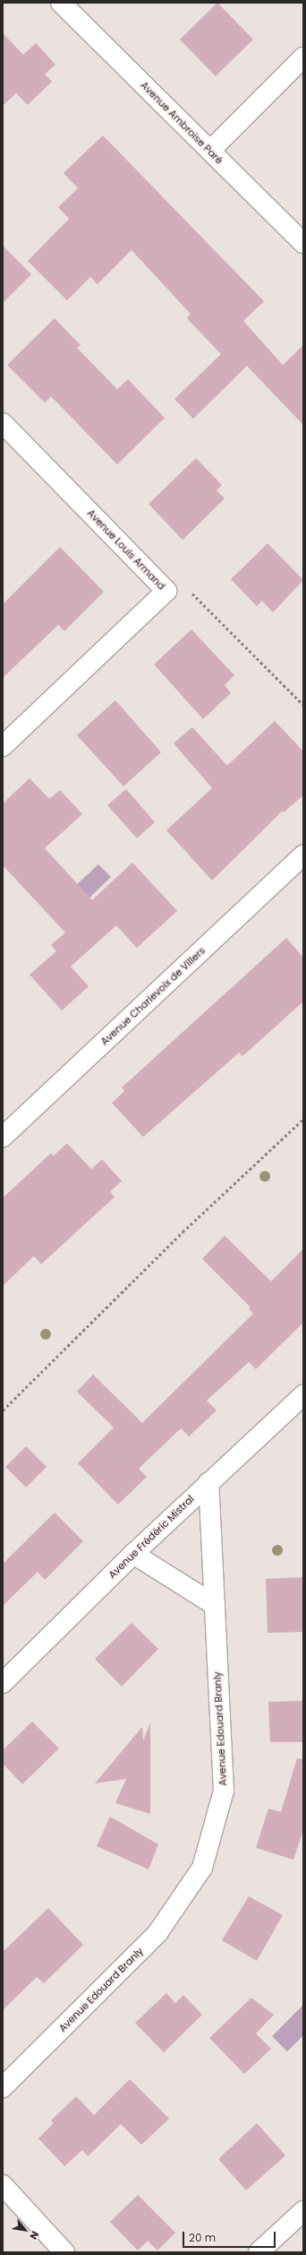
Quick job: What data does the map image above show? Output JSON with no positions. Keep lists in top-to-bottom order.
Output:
{
  "streets": {
    "street": [
      "Avenue Ambroise Paré",
      "Avenue Louis Armand",
      "Avenue Charlevoix de Villers",
      "Avenue Frédéric Mistral",
      "Avenue Edouard Branly"
    ]
  },
  "crossings": [
    ["Avenue Frédéric Mistral", "Avenue Edouard Branly"]
  ],
  "scale_bar": "20 m",
  "north": "bottom right"
}
